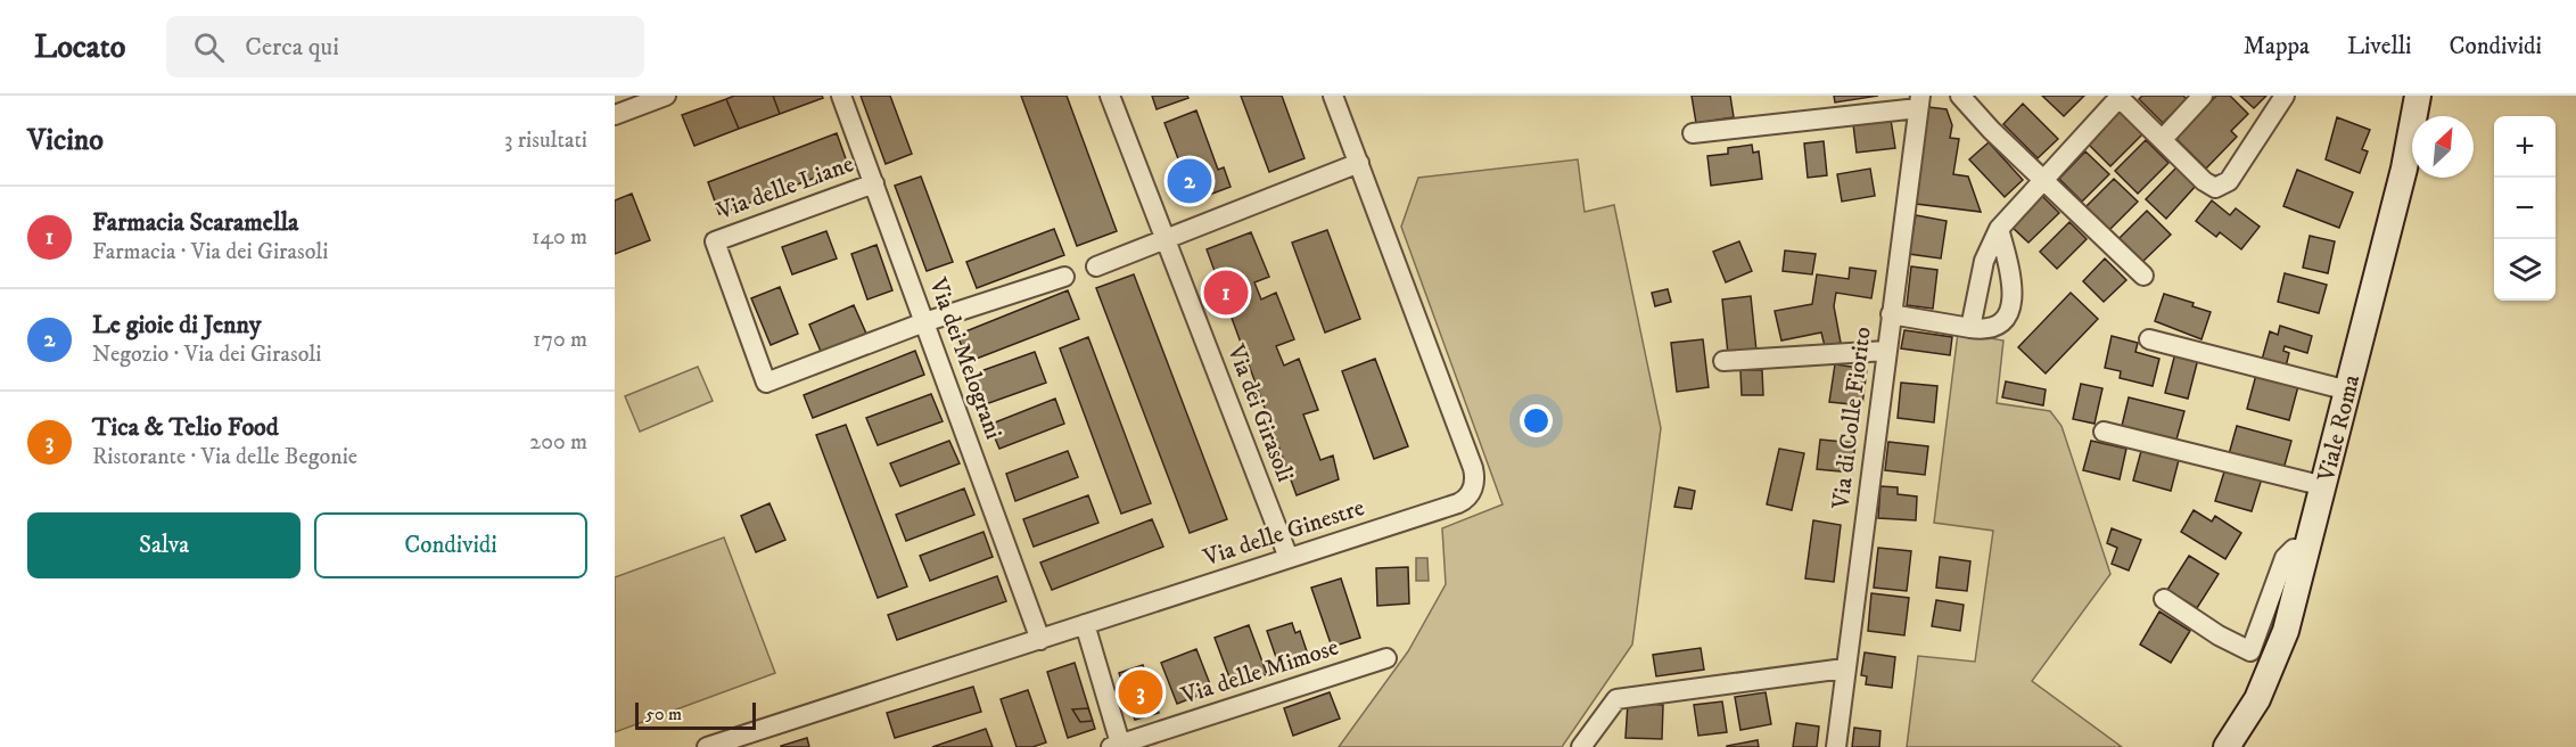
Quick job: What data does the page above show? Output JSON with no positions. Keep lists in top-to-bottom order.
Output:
{
  "streets": {
    "street": [
      "Via delle Liane",
      "Via dei Melograni",
      "Via dei Girasoli",
      "Via di Colle Fiorito",
      "Viale Roma",
      "Via delle Ginestre",
      "Via delle Mimose"
    ]
  },
  "crossings": [
    ["Via delle Liane", "Via dei Melograni"],
    ["Via dei Melograni", "Via delle Ginestre"],
    ["Via dei Girasoli", "Via delle Ginestre"]
  ],
  "scale_bar": "50 m",
  "north": "top right",
  "page": {
    "header": "Locato",
    "search": "Cerca qui",
    "nav": ["Mappa", "Livelli", "Condividi"],
    "heading": ["Vicino", "3 risultati"],
    "map_buttons": ["+", "−"],
    "pins": ["2", "1", "3"],
    "list": [
      {
        "mark": "1",
        "name": "Farmacia Scaramella",
        "note": "Farmacia · Via dei Girasoli",
        "value": "140 m"
      },
      {
        "mark": "2",
        "name": "Le gioie di Jenny",
        "note": "Negozio · Via dei Girasoli",
        "value": "170 m"
      },
      {
        "mark": "3",
        "name": "Tica & Telio Food",
        "note": "Ristorante · Via delle Begonie",
        "value": "200 m"
      }
    ],
    "buttons": ["Salva", "Condividi"],
    "scale": "50 m"
  }
}
